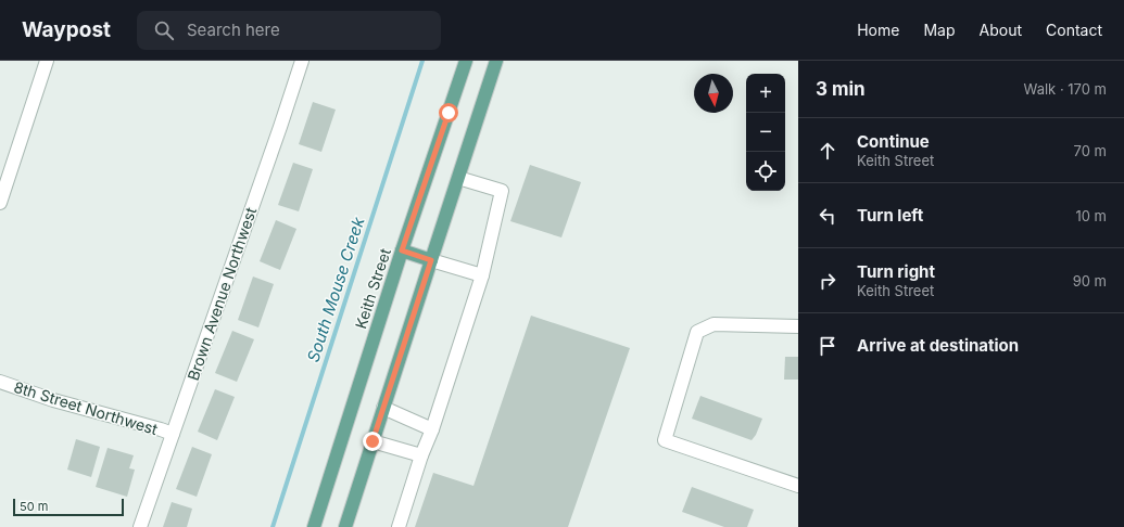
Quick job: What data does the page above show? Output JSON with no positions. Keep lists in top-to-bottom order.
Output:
{
  "streets": {
    "main road": ["Keith Street"],
    "street": ["Brown Avenue Northwest", "8th Street Northwest"]
  },
  "crossings": [
    ["Brown Avenue Northwest", "8th Street Northwest"]
  ],
  "water": ["South Mouse Creek"],
  "scale_bar": "50 m",
  "north": "bottom",
  "page": {
    "header": "Waypost",
    "search": "Search here",
    "nav": [
      "Home",
      "Map",
      "About",
      "Contact"
    ],
    "heading": ["3 min", "Walk · 170 m"],
    "map_buttons": ["+", "−"],
    "list": [
      ["Continue", "Keith Street", "70 m"],
      ["Turn left", "10 m"],
      ["Turn right", "Keith Street", "90 m"],
      "Arrive at destination"
    ],
    "scale": "50 m"
  }
}
